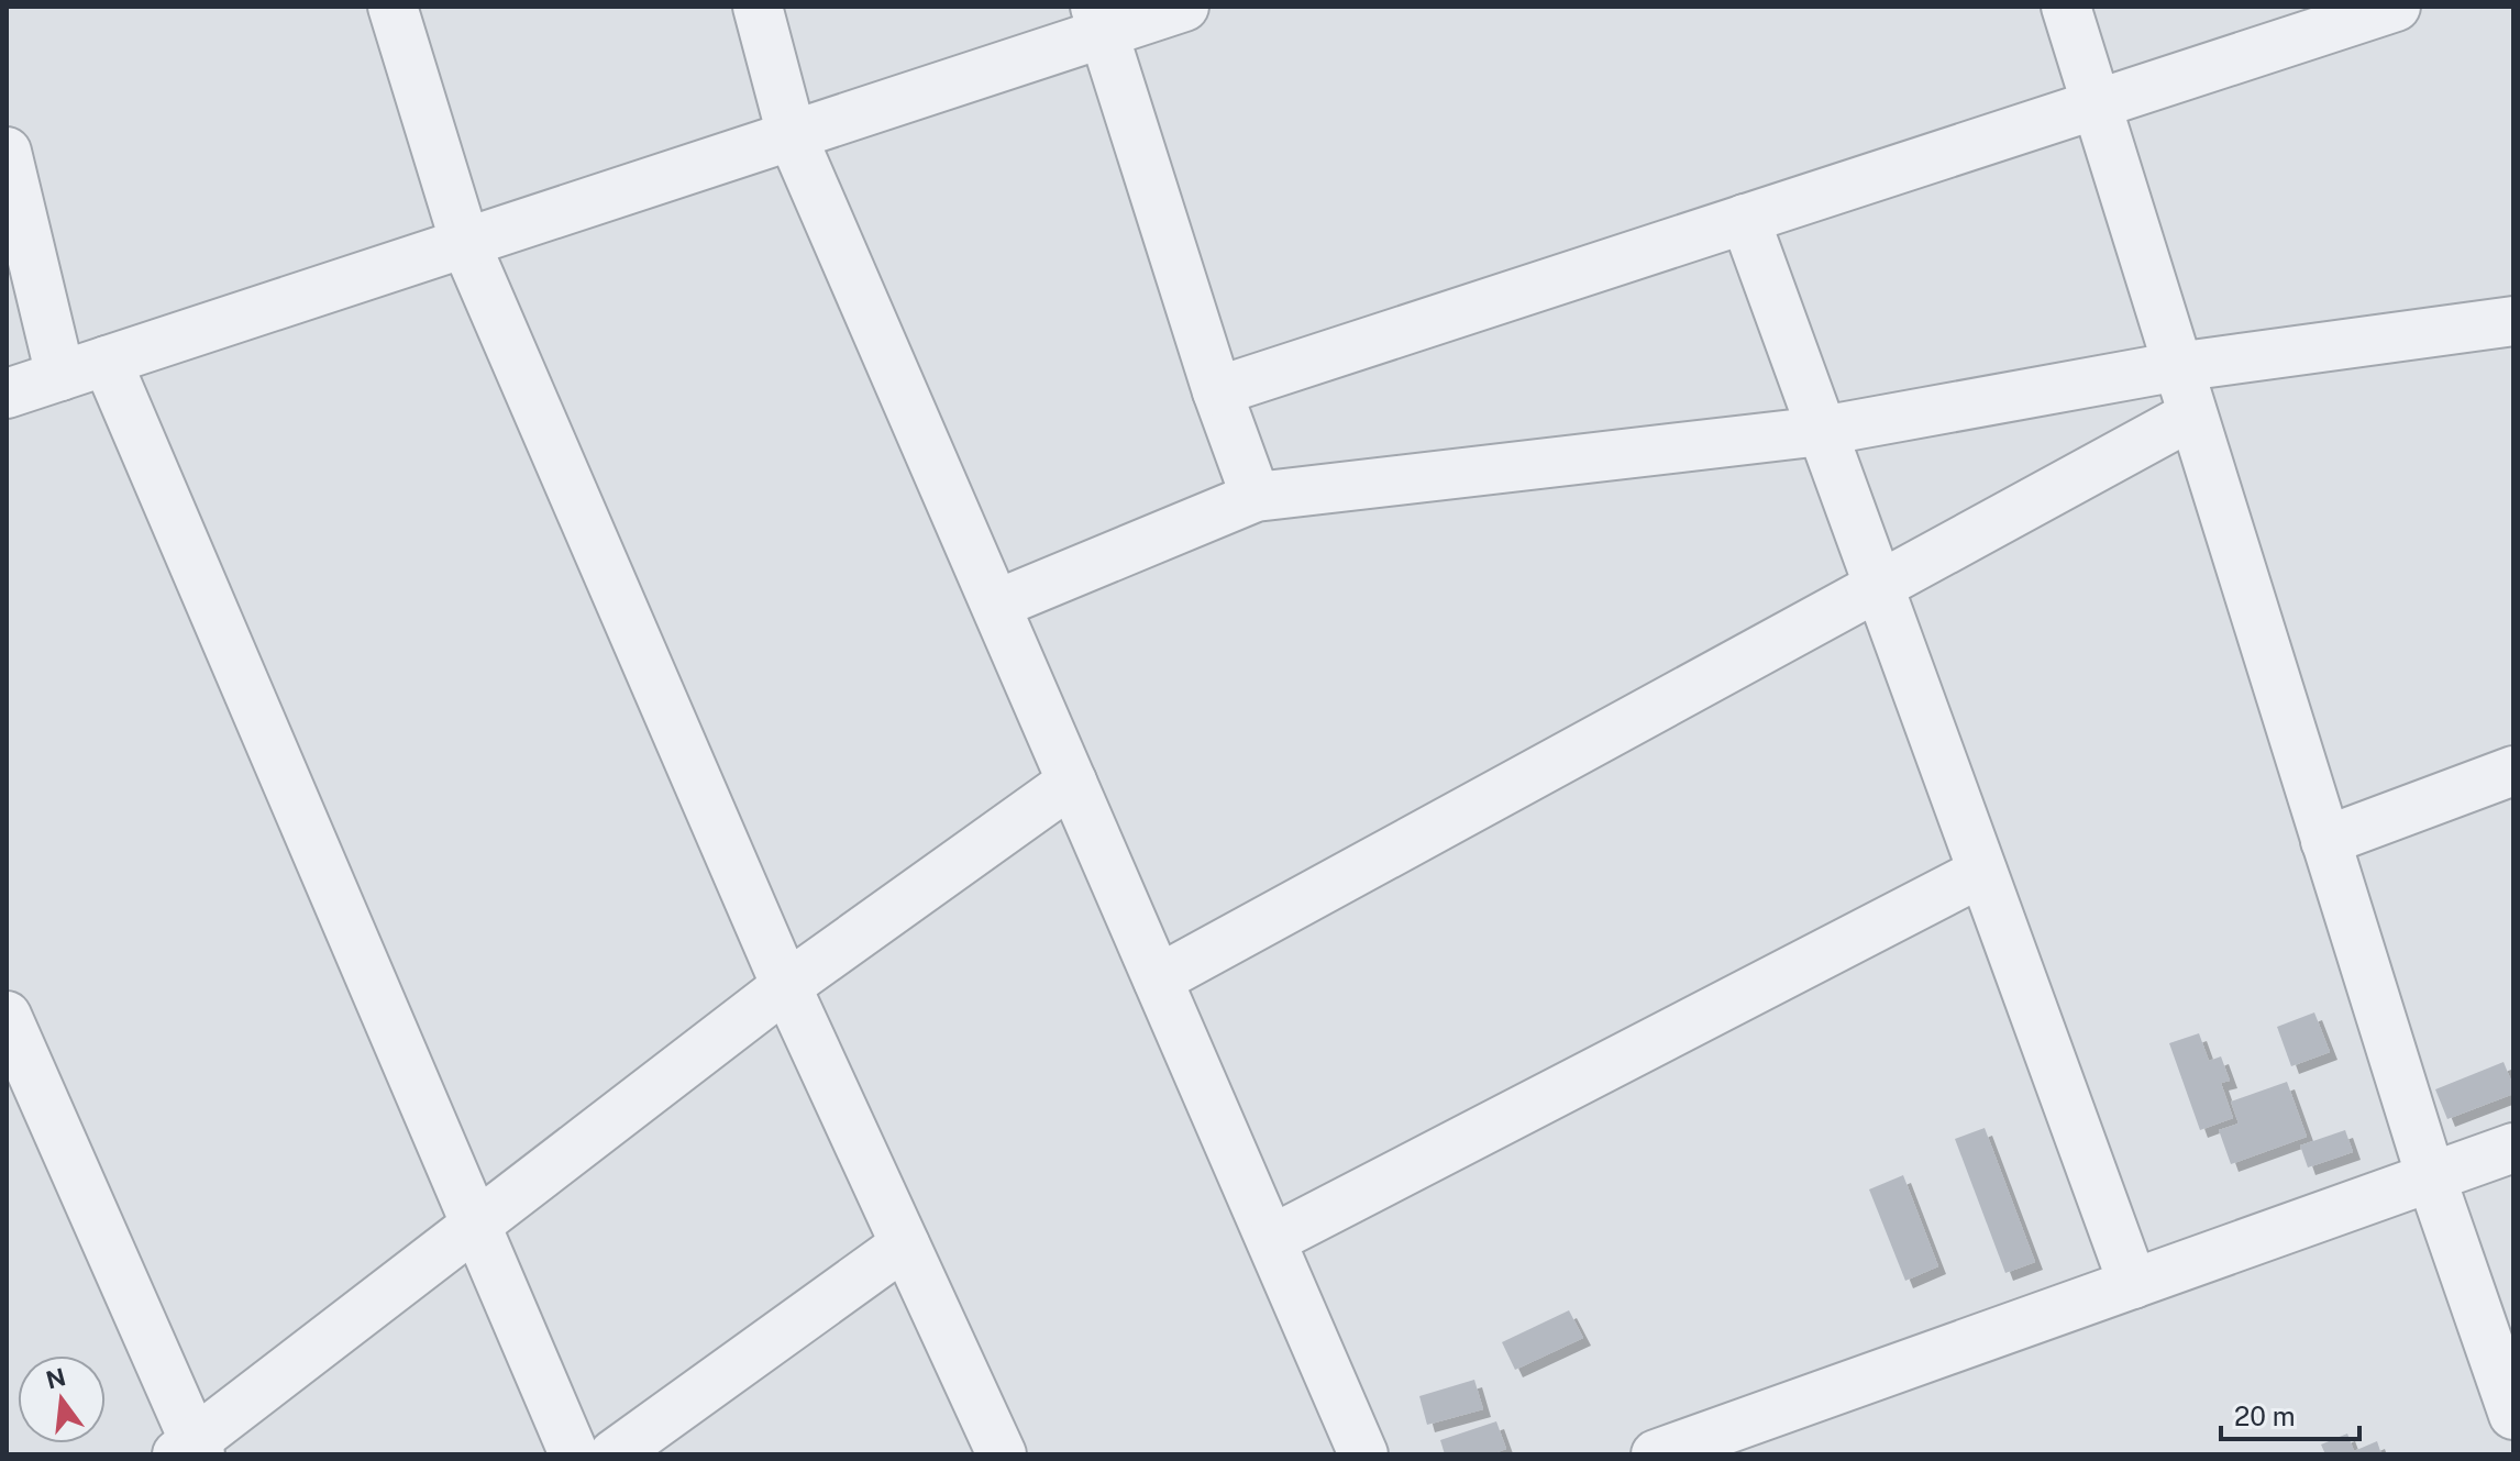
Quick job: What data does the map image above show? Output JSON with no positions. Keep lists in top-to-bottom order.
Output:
{
  "scale_bar": "20 m",
  "north": "top"
}
